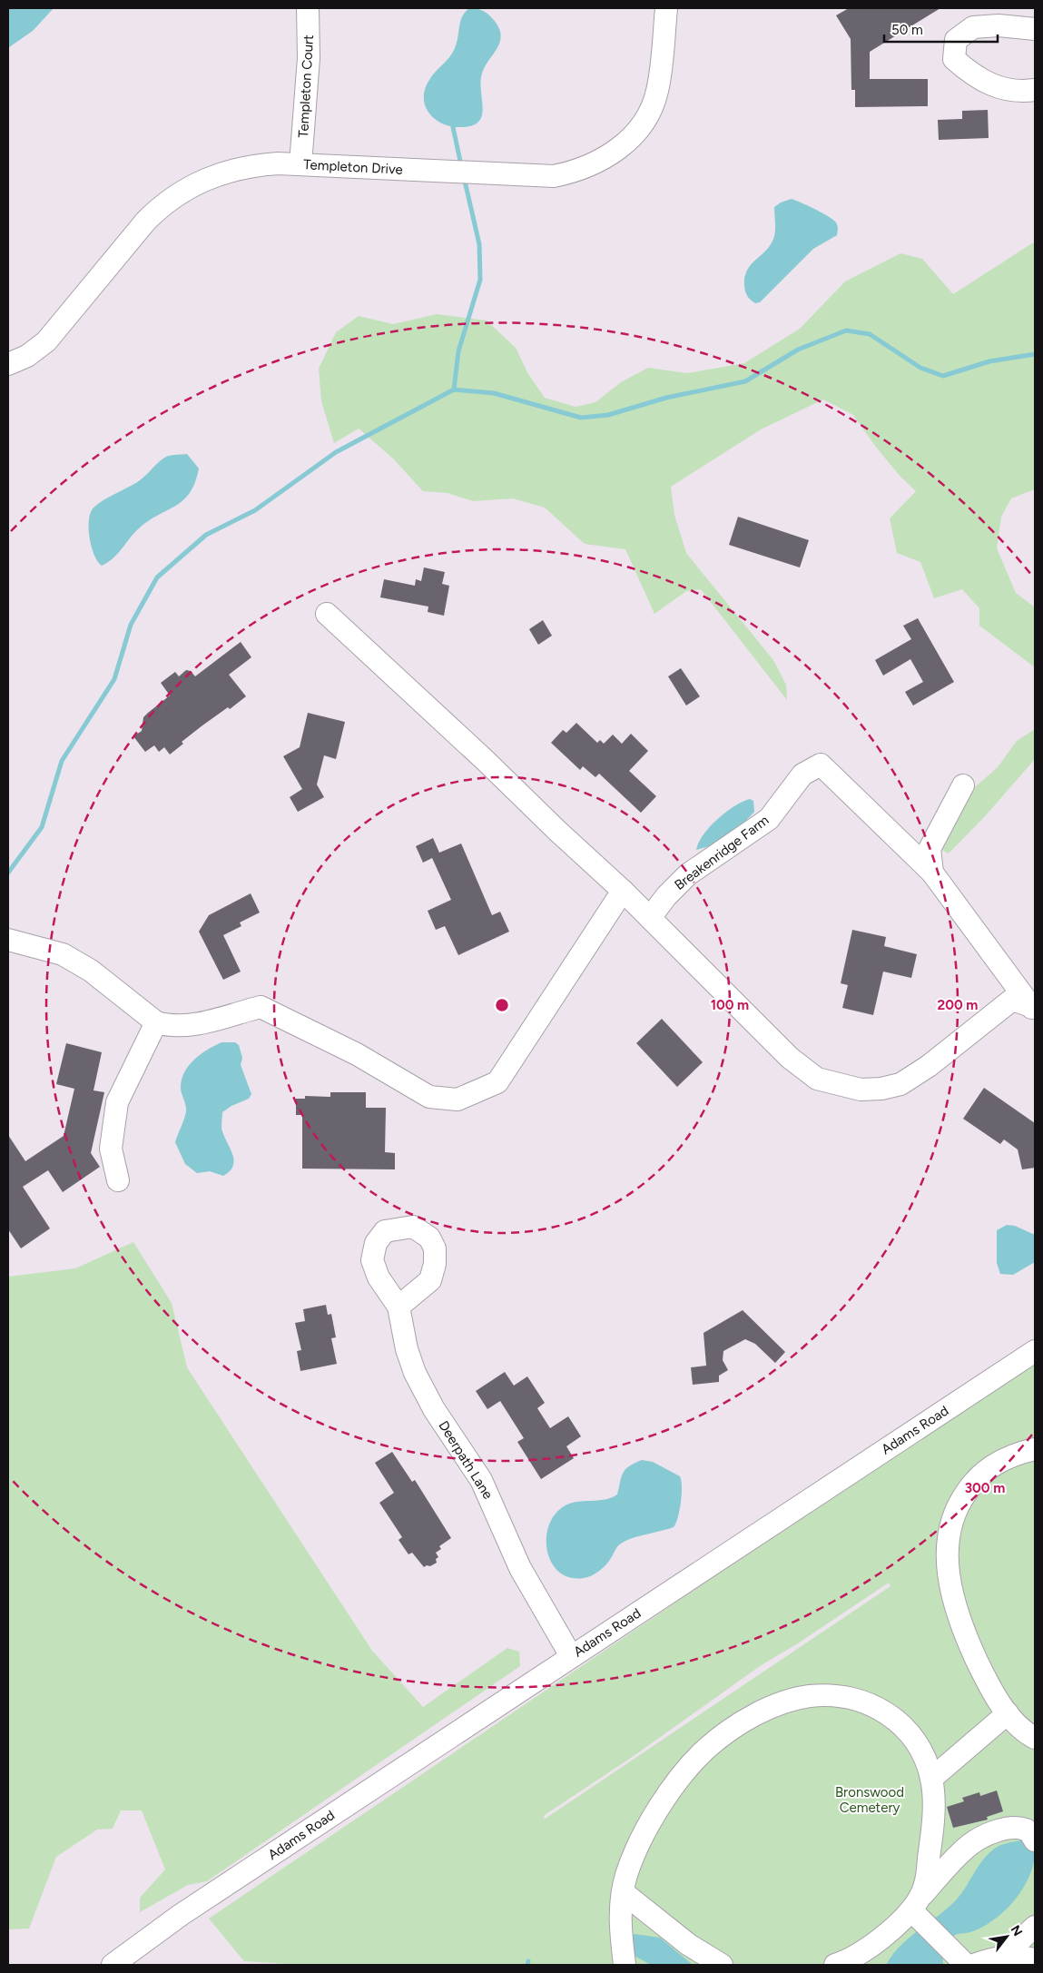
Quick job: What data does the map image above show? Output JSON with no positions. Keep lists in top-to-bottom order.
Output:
{
  "streets": {
    "street": [
      "Templeton Court",
      "Templeton Drive",
      "Breakenridge Farm",
      "Adams Road",
      "Deerpath Lane"
    ]
  },
  "crossings": [
    ["Templeton Court", "Templeton Drive"],
    ["Adams Road", "Deerpath Lane"]
  ],
  "parks": ["Bronswood Cemetery"],
  "scale_bar": "50 m",
  "north": "top right",
  "rings": ["100 m", "200 m", "300 m"]
}
